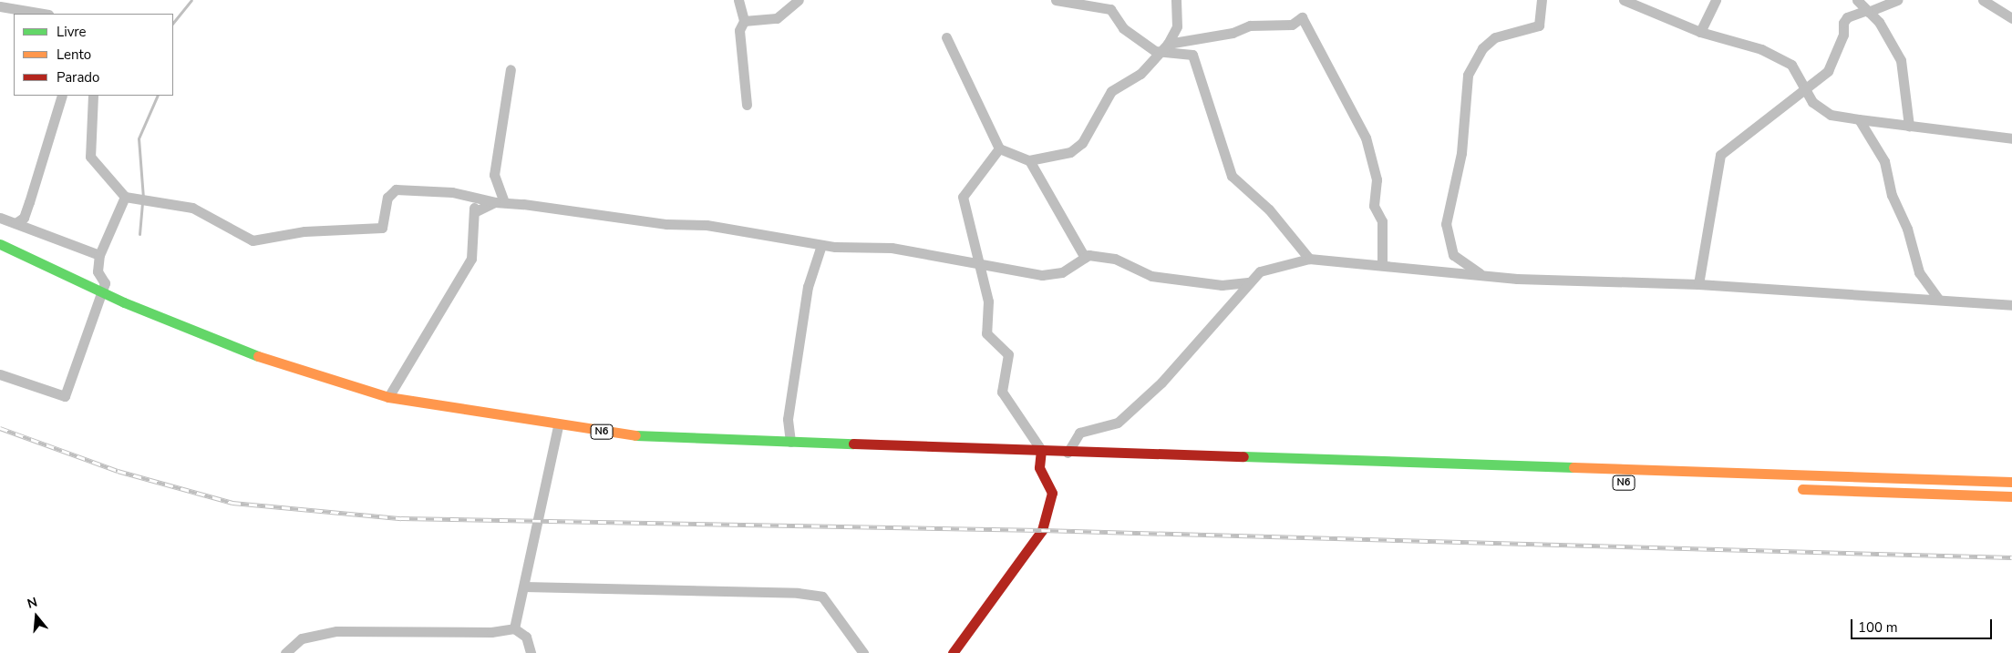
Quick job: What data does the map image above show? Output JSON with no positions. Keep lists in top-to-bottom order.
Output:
{
  "streets": {
    "main road": ["N6"]
  },
  "legend": ["Livre", "Lento", "Parado"],
  "scale_bar": "100 m",
  "north": "top"
}
